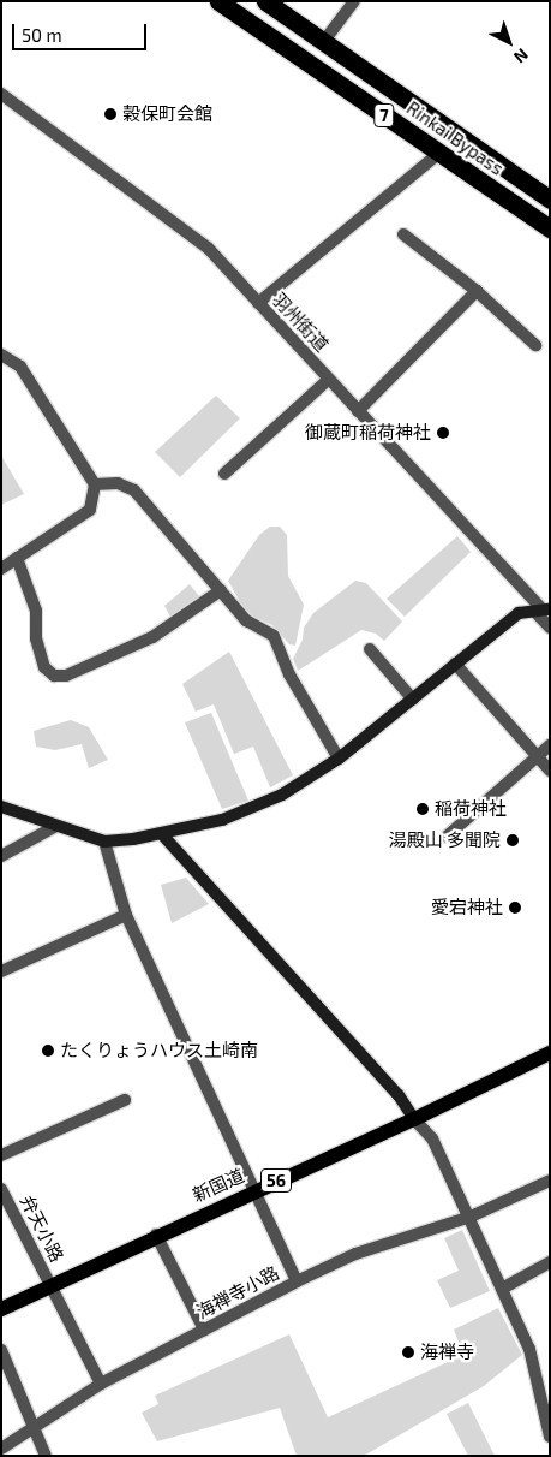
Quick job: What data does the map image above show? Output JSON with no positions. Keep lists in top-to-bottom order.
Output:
{
  "streets": {
    "highway": ["7", "Rinkai Bypass"],
    "main road": ["56", "新国道"],
    "street": ["羽州街道", "弁天小路", "海禅寺小路"]
  },
  "crossings": [
    ["新国道", "弁天小路"],
    ["弁天小路", "海禅寺小路"]
  ],
  "places": [
    "穀保町会館",
    "御蔵町稲荷神社",
    "稲荷神社",
    "湯殿山 多聞院",
    "愛宕神社",
    "たくりょうハウス土崎南",
    "海禅寺"
  ],
  "scale_bar": "50 m",
  "north": "bottom right"
}
